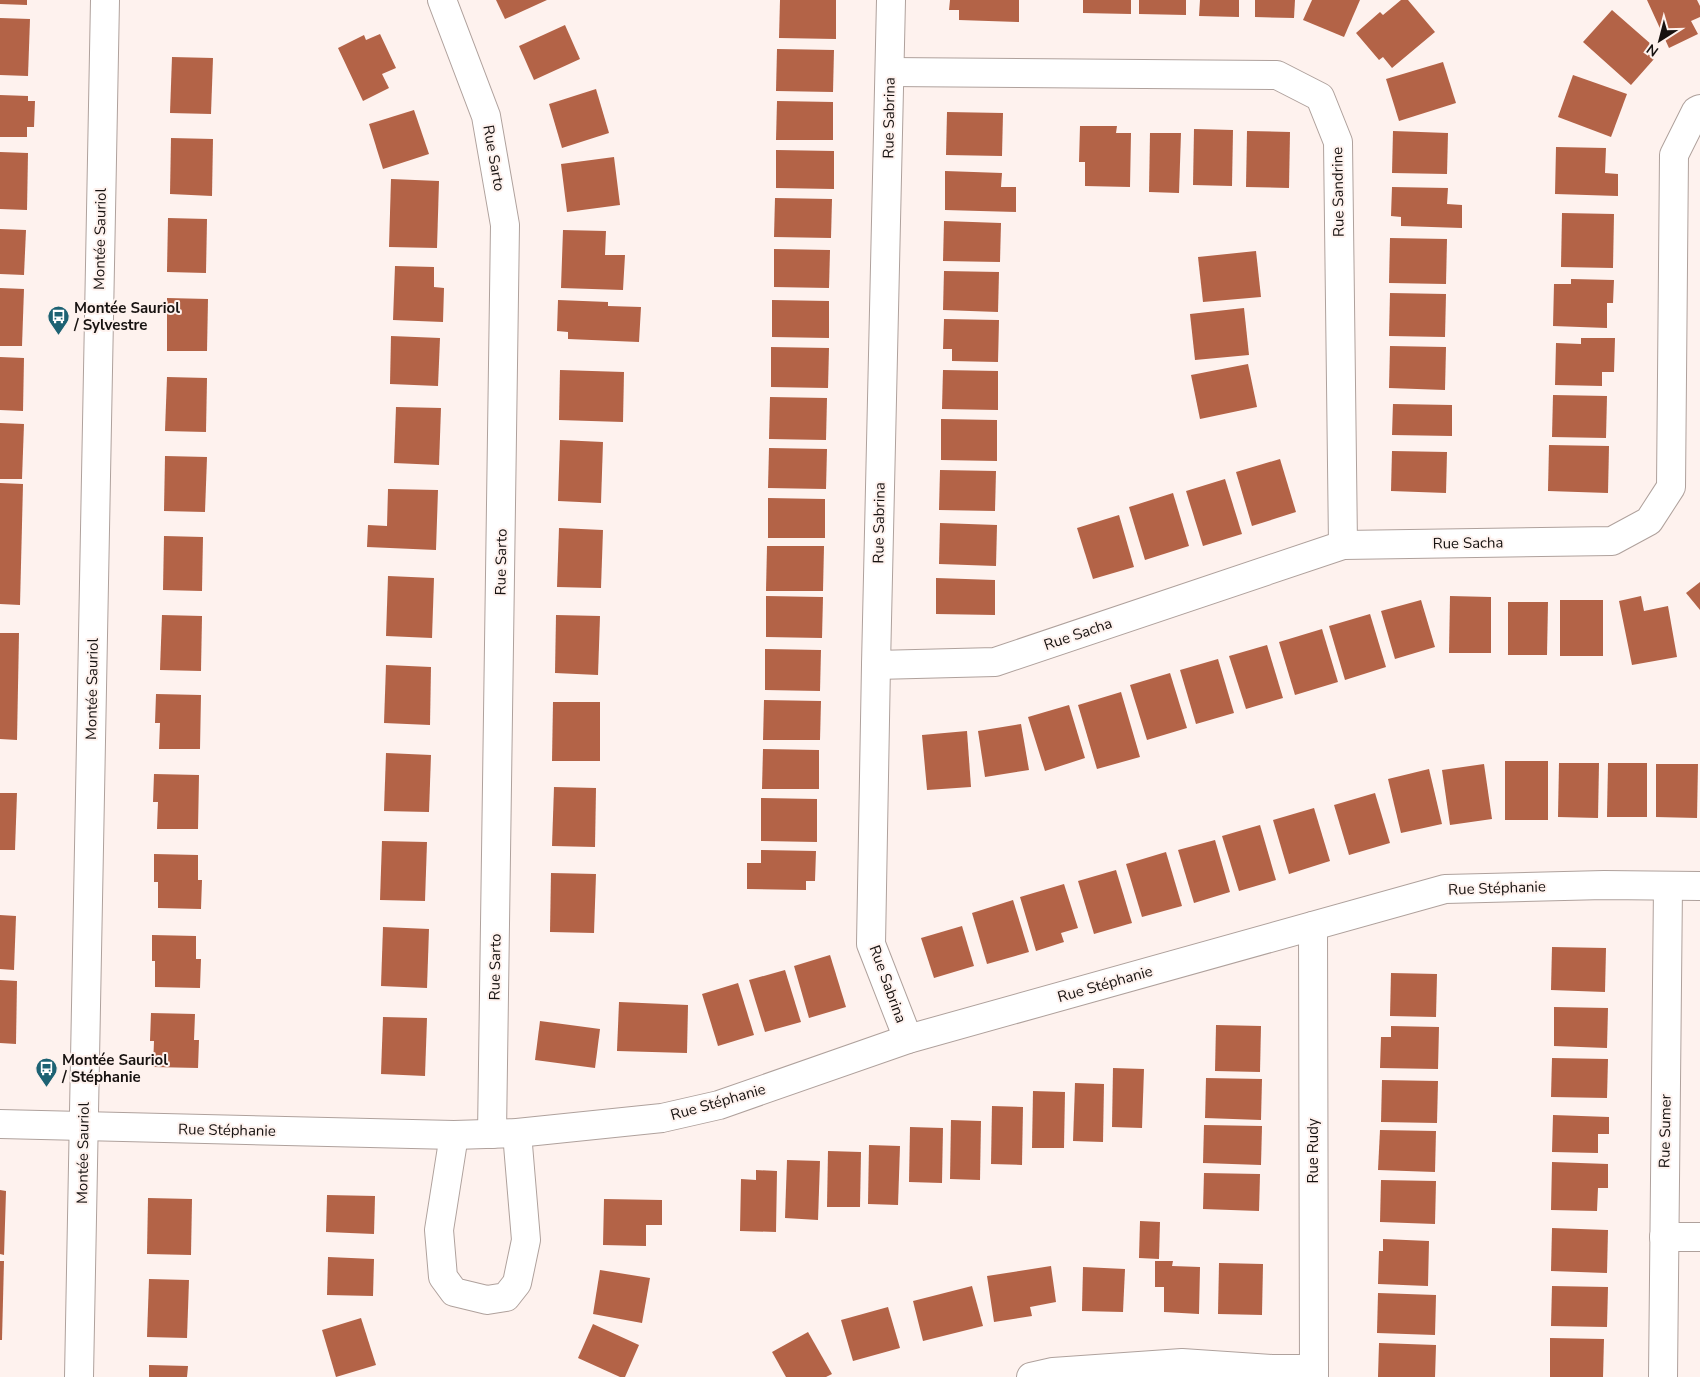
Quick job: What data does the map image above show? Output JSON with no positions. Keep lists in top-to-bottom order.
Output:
{
  "streets": {
    "street": [
      "Rue Sabrina",
      "Rue Sarto",
      "Rue Sandrine",
      "Montée Sauriol",
      "Rue Sacha",
      "Rue Stéphanie",
      "Rue Sumer",
      "Rue Rudy"
    ]
  },
  "crossings": [
    ["Rue Sabrina", "Rue Sandrine"],
    ["Rue Sabrina", "Rue Sacha"],
    ["Rue Sabrina", "Rue Stéphanie"],
    ["Rue Sarto", "Rue Stéphanie"],
    ["Rue Sandrine", "Rue Sacha"],
    ["Montée Sauriol", "Rue Stéphanie"],
    ["Rue Stéphanie", "Rue Sumer"],
    ["Rue Stéphanie", "Rue Rudy"]
  ],
  "places": {
    "bus stop": ["Montée Sauriol / Sylvestre", "Montée Sauriol / Stéphanie"]
  },
  "north": "bottom left"
}
